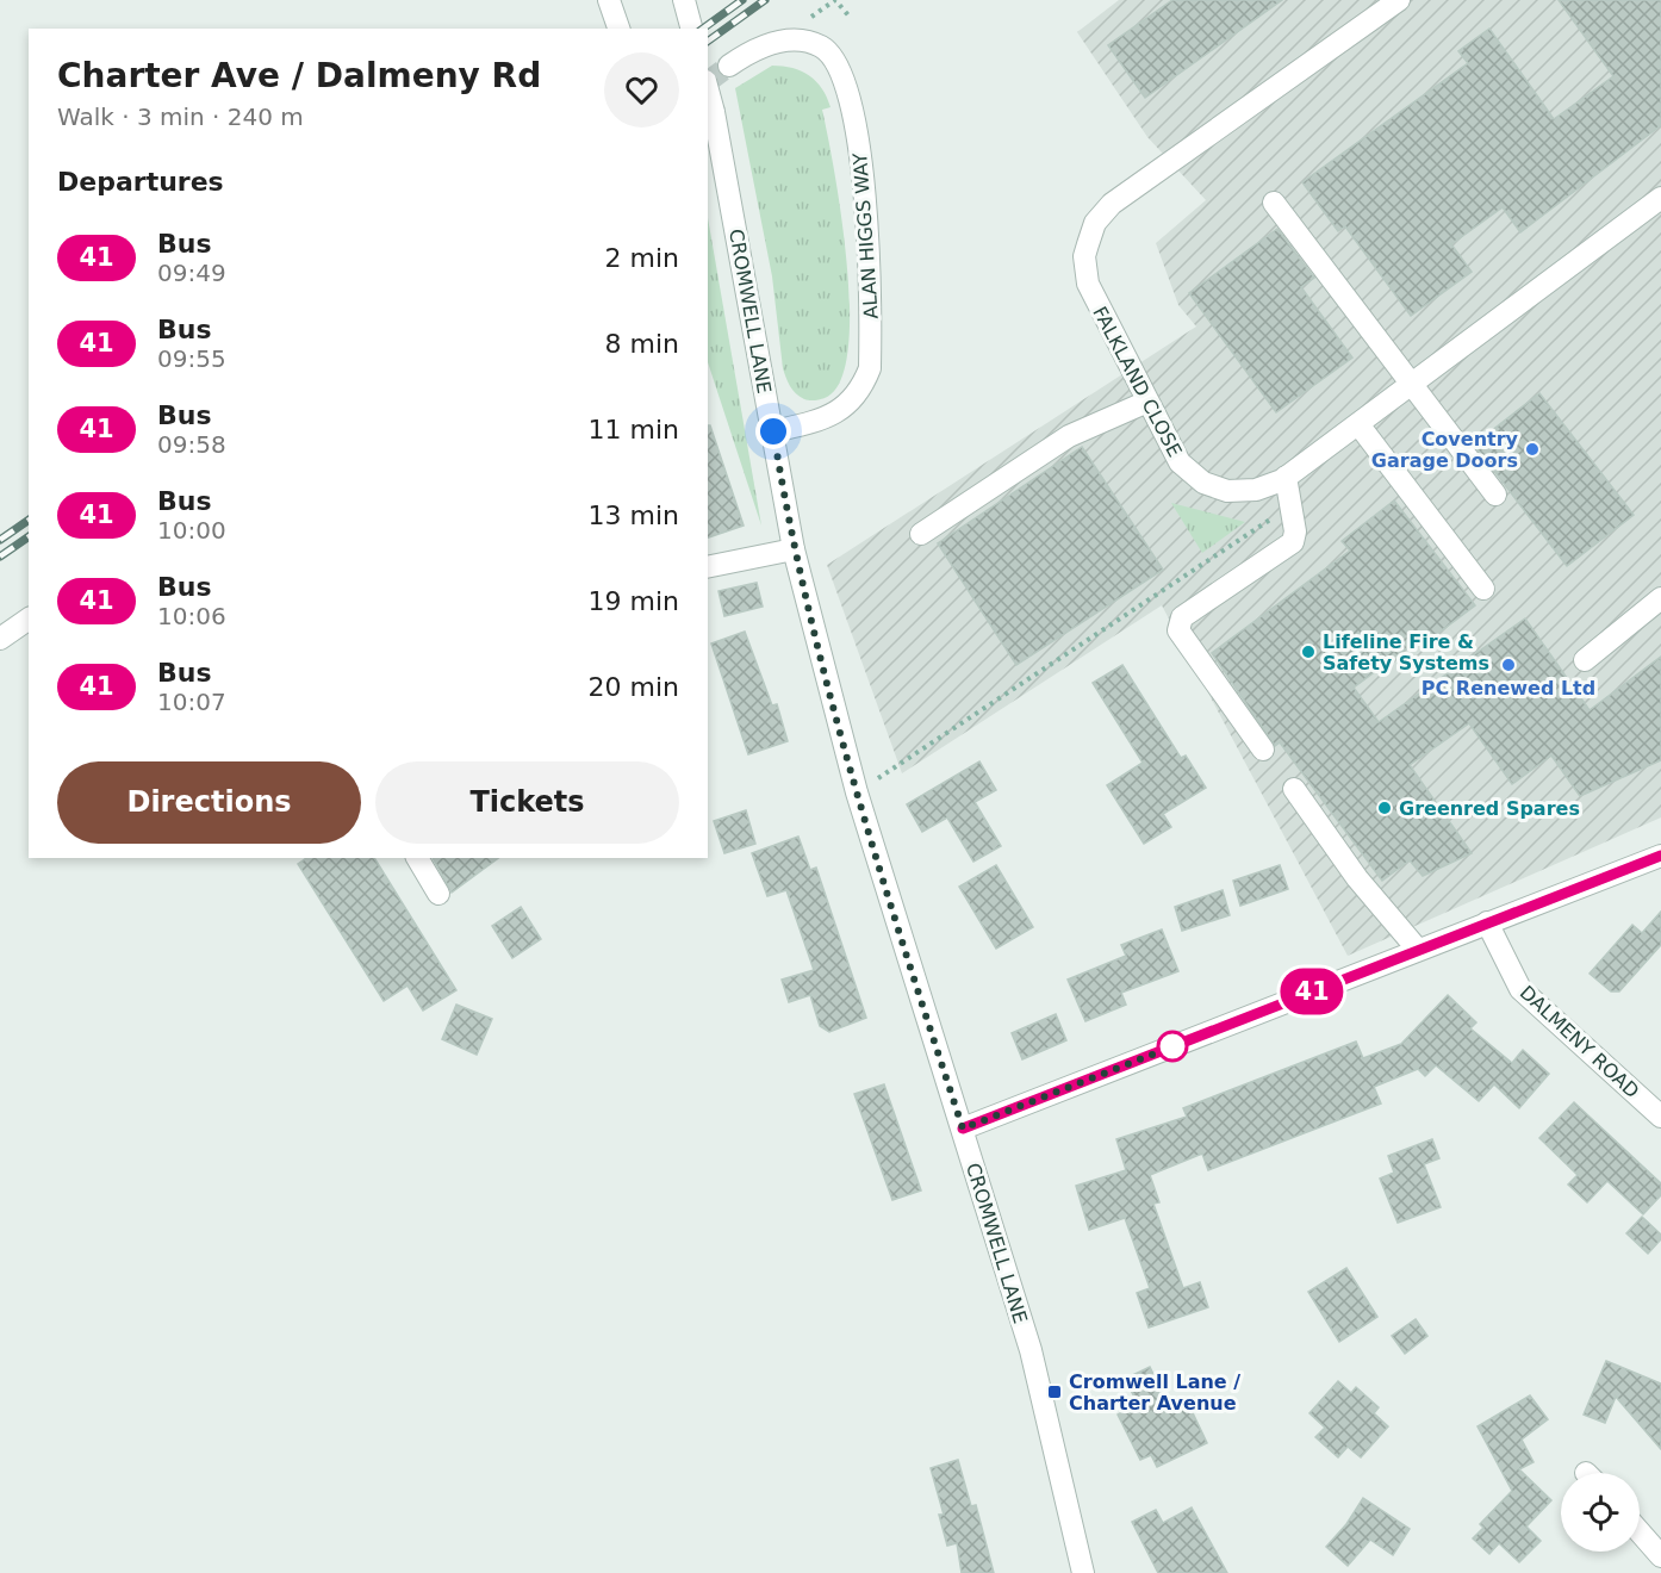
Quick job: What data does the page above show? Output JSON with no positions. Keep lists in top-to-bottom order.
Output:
{
  "streets": {
    "street": [
      "ALAN HIGGS WAY",
      "CROMWELL LANE",
      "FALKLAND CLOSE",
      "DALMENY ROAD"
    ]
  },
  "crossings": [
    ["ALAN HIGGS WAY", "CROMWELL LANE"]
  ],
  "places": {
    "other": [
      "Coventry Garage Doors",
      "Lifeline Fire & Safety Systems",
      "PC Renewed Ltd",
      "Greenred Spares"
    ],
    "transit": ["Cromwell Lane / Charter Avenue"]
  },
  "lines": ["bus line 41"],
  "page": {
    "on_map": "41",
    "heading": [
      ["Charter Ave / Dalmeny Rd", "Walk · 3 min · 240 m"],
      "Departures"
    ],
    "list": [
      {
        "mark": "41",
        "name": "Bus",
        "note": "09:49",
        "value": "2 min"
      },
      {
        "mark": "41",
        "name": "Bus",
        "note": "09:55",
        "value": "8 min"
      },
      {
        "mark": "41",
        "name": "Bus",
        "note": "09:58",
        "value": "11 min"
      },
      {
        "mark": "41",
        "name": "Bus",
        "note": "10:00",
        "value": "13 min"
      },
      {
        "mark": "41",
        "name": "Bus",
        "note": "10:06",
        "value": "19 min"
      },
      {
        "mark": "41",
        "name": "Bus",
        "note": "10:07",
        "value": "20 min"
      }
    ],
    "buttons": ["Directions", "Tickets"]
  }
}
